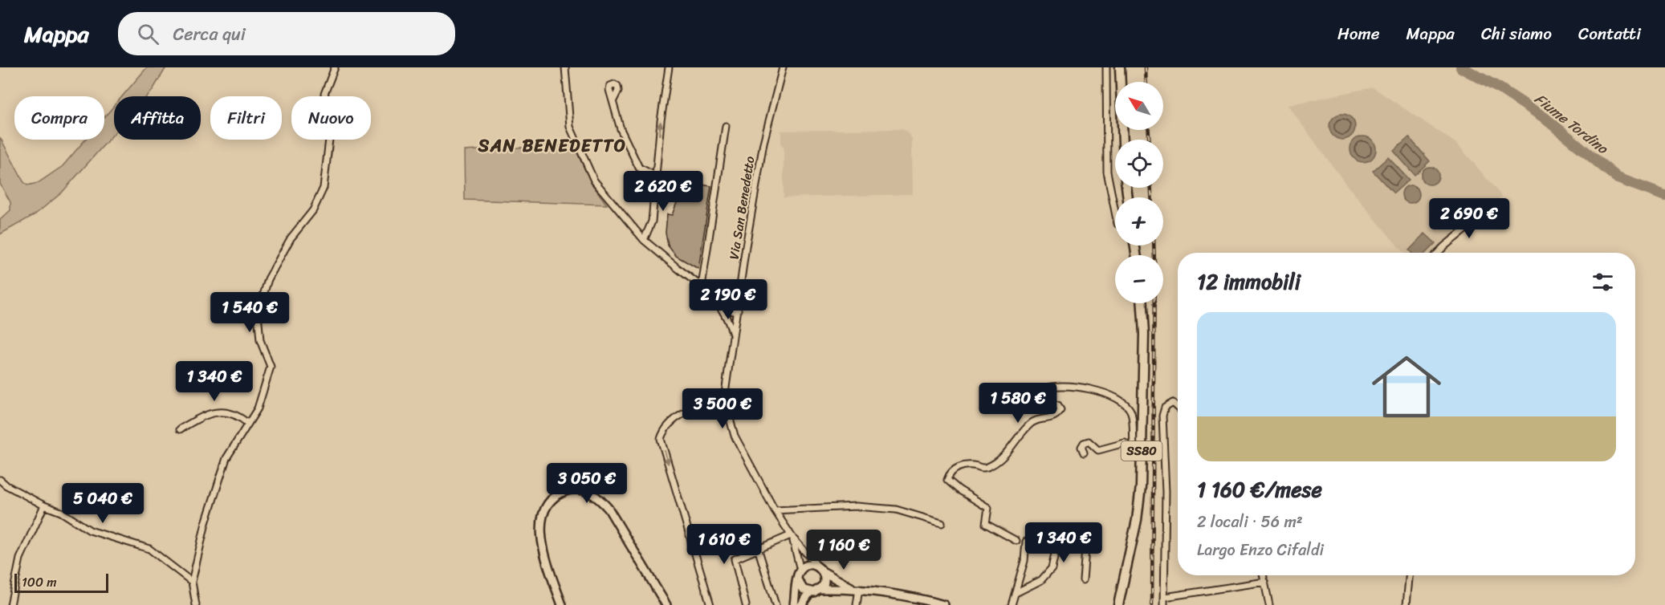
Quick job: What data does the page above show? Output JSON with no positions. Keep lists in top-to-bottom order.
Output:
{
  "streets": {
    "main road": ["SS80"],
    "street": ["Via San Benedetto"]
  },
  "districts": ["SAN BENEDETTO"],
  "water": ["Fiume Tordino"],
  "scale_bar": "100 m",
  "north": "top left",
  "page": {
    "header": "Mappa",
    "search": "Cerca qui",
    "nav": [
      "Home",
      "Mappa",
      "Chi siamo",
      "Contatti"
    ],
    "map_buttons": ["+", "−"],
    "chip": [
      "Compra",
      "Affitta",
      "Filtri",
      "Nuovo"
    ],
    "price": [
      "2 620 €",
      "2 690 €",
      "2 190 €",
      "1 540 €",
      "1 340 €",
      "1 580 €",
      "3 500 €",
      "3 050 €",
      "5 040 €",
      "1 340 €",
      "1 610 €",
      "1 160 €"
    ],
    "heading": "12 immobili",
    "list": [
      {
        "name": "1 160 €/mese",
        "note": "2 locali · 56 m² · Largo Enzo Cifaldi"
      }
    ],
    "scale": "100 m"
  }
}
